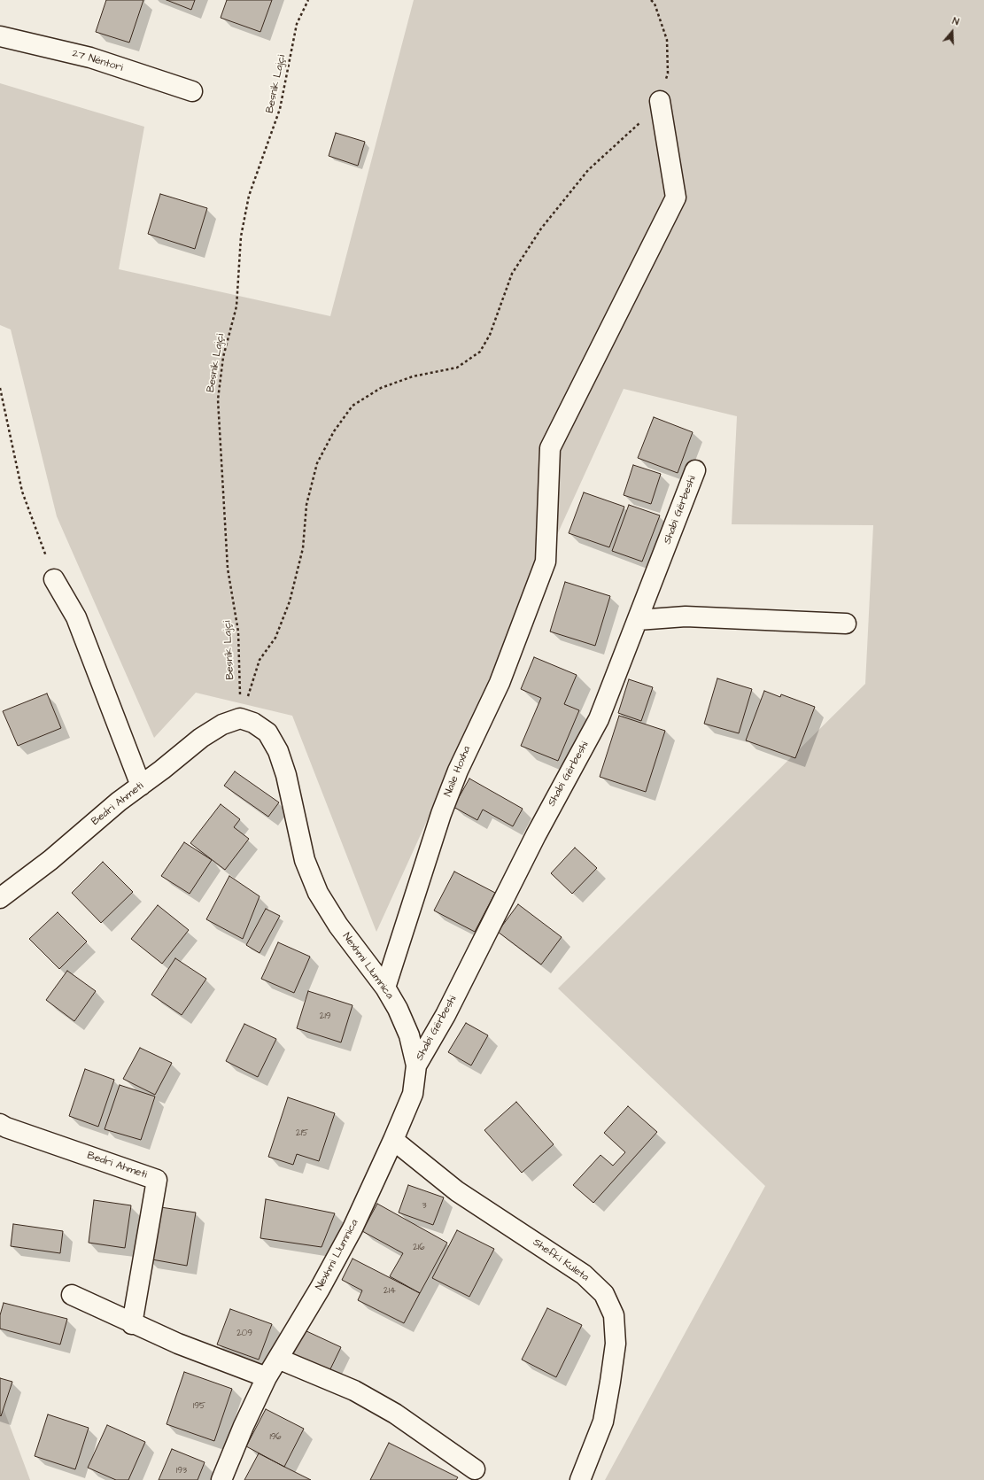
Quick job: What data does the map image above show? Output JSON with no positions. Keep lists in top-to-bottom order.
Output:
{
  "streets": {
    "street": [
      "27 Nëntori",
      "Shabi Gërbeshi",
      "Naile Hoxha",
      "Bedri Ahmeti",
      "Nexhmi Llumnica",
      "Shefki Kuleta"
    ],
    "path": ["Besnik Lajçi"]
  },
  "crossings": [
    ["Besnik Lajçi", "Bedri Ahmeti"],
    ["Besnik Lajçi", "Nexhmi Llumnica"],
    ["Shabi Gërbeshi", "Nexhmi Llumnica"],
    ["Naile Hoxha", "Nexhmi Llumnica"],
    ["Bedri Ahmeti", "Nexhmi Llumnica"],
    ["Nexhmi Llumnica", "Shefki Kuleta"]
  ],
  "house_numbers": [
    "219",
    "215",
    "3",
    "216",
    "214",
    "209",
    "195",
    "196",
    "193"
  ],
  "north": "top"
}
